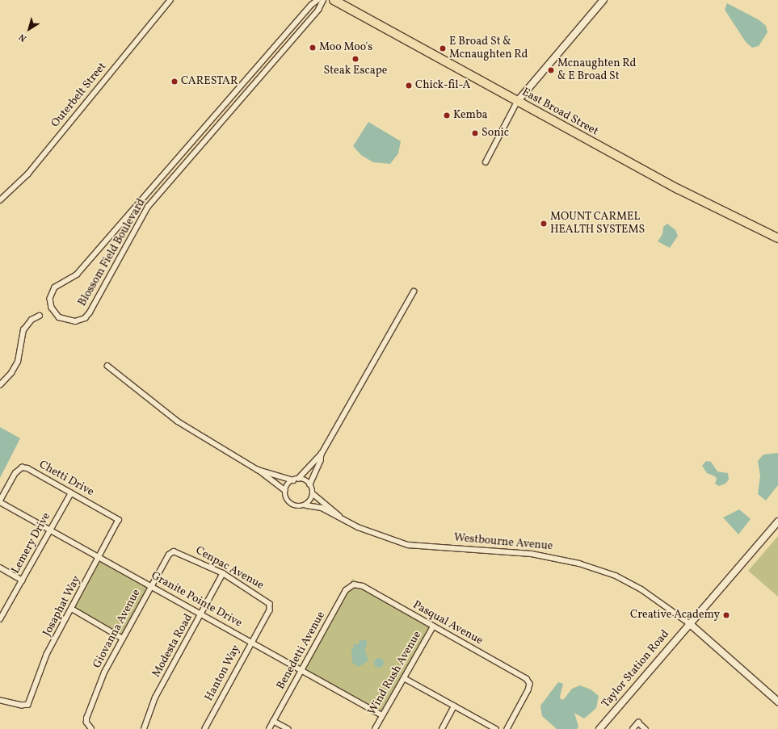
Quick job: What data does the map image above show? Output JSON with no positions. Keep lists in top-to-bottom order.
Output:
{
  "streets": {
    "highway": ["East Broad Street"],
    "main road": ["Westbourne Avenue", "Taylor Station Road"],
    "street": [
      "Outerbelt Street",
      "Blossom Field Boulevard",
      "Chetti Drive",
      "Lemery Drive",
      "Cenpac Avenue",
      "Granite Pointe Drive",
      "Josaphat Way",
      "Pasqual Avenue",
      "Giovanna Avenue",
      "Modesta Road",
      "Benedetti Avenue",
      "Hanton Way",
      "Wind Rush Avenue"
    ]
  },
  "crossings": [
    ["Chetti Drive", "Lemery Drive"],
    ["Chetti Drive", "Granite Pointe Drive"],
    ["Chetti Drive", "Josaphat Way"],
    ["Westbourne Avenue", "Taylor Station Road"],
    ["Lemery Drive", "Granite Pointe Drive"],
    ["Cenpac Avenue", "Giovanna Avenue"],
    ["Cenpac Avenue", "Modesta Road"],
    ["Cenpac Avenue", "Hanton Way"],
    ["Granite Pointe Drive", "Josaphat Way"],
    ["Granite Pointe Drive", "Giovanna Avenue"],
    ["Granite Pointe Drive", "Modesta Road"],
    ["Granite Pointe Drive", "Benedetti Avenue"],
    ["Granite Pointe Drive", "Hanton Way"],
    ["Granite Pointe Drive", "Wind Rush Avenue"],
    ["Pasqual Avenue", "Benedetti Avenue"],
    ["Pasqual Avenue", "Wind Rush Avenue"]
  ],
  "places": [
    "Moo Moo's",
    "E Broad St & Mcnaughten Rd",
    "Steak Escape",
    "Mcnaughten Rd & E Broad St",
    "CARESTAR",
    "Chick-fil-A",
    "Kemba",
    "Sonic",
    "MOUNT CARMEL HEALTH SYSTEMS",
    "Creative Academy"
  ],
  "north": "bottom left"
}
